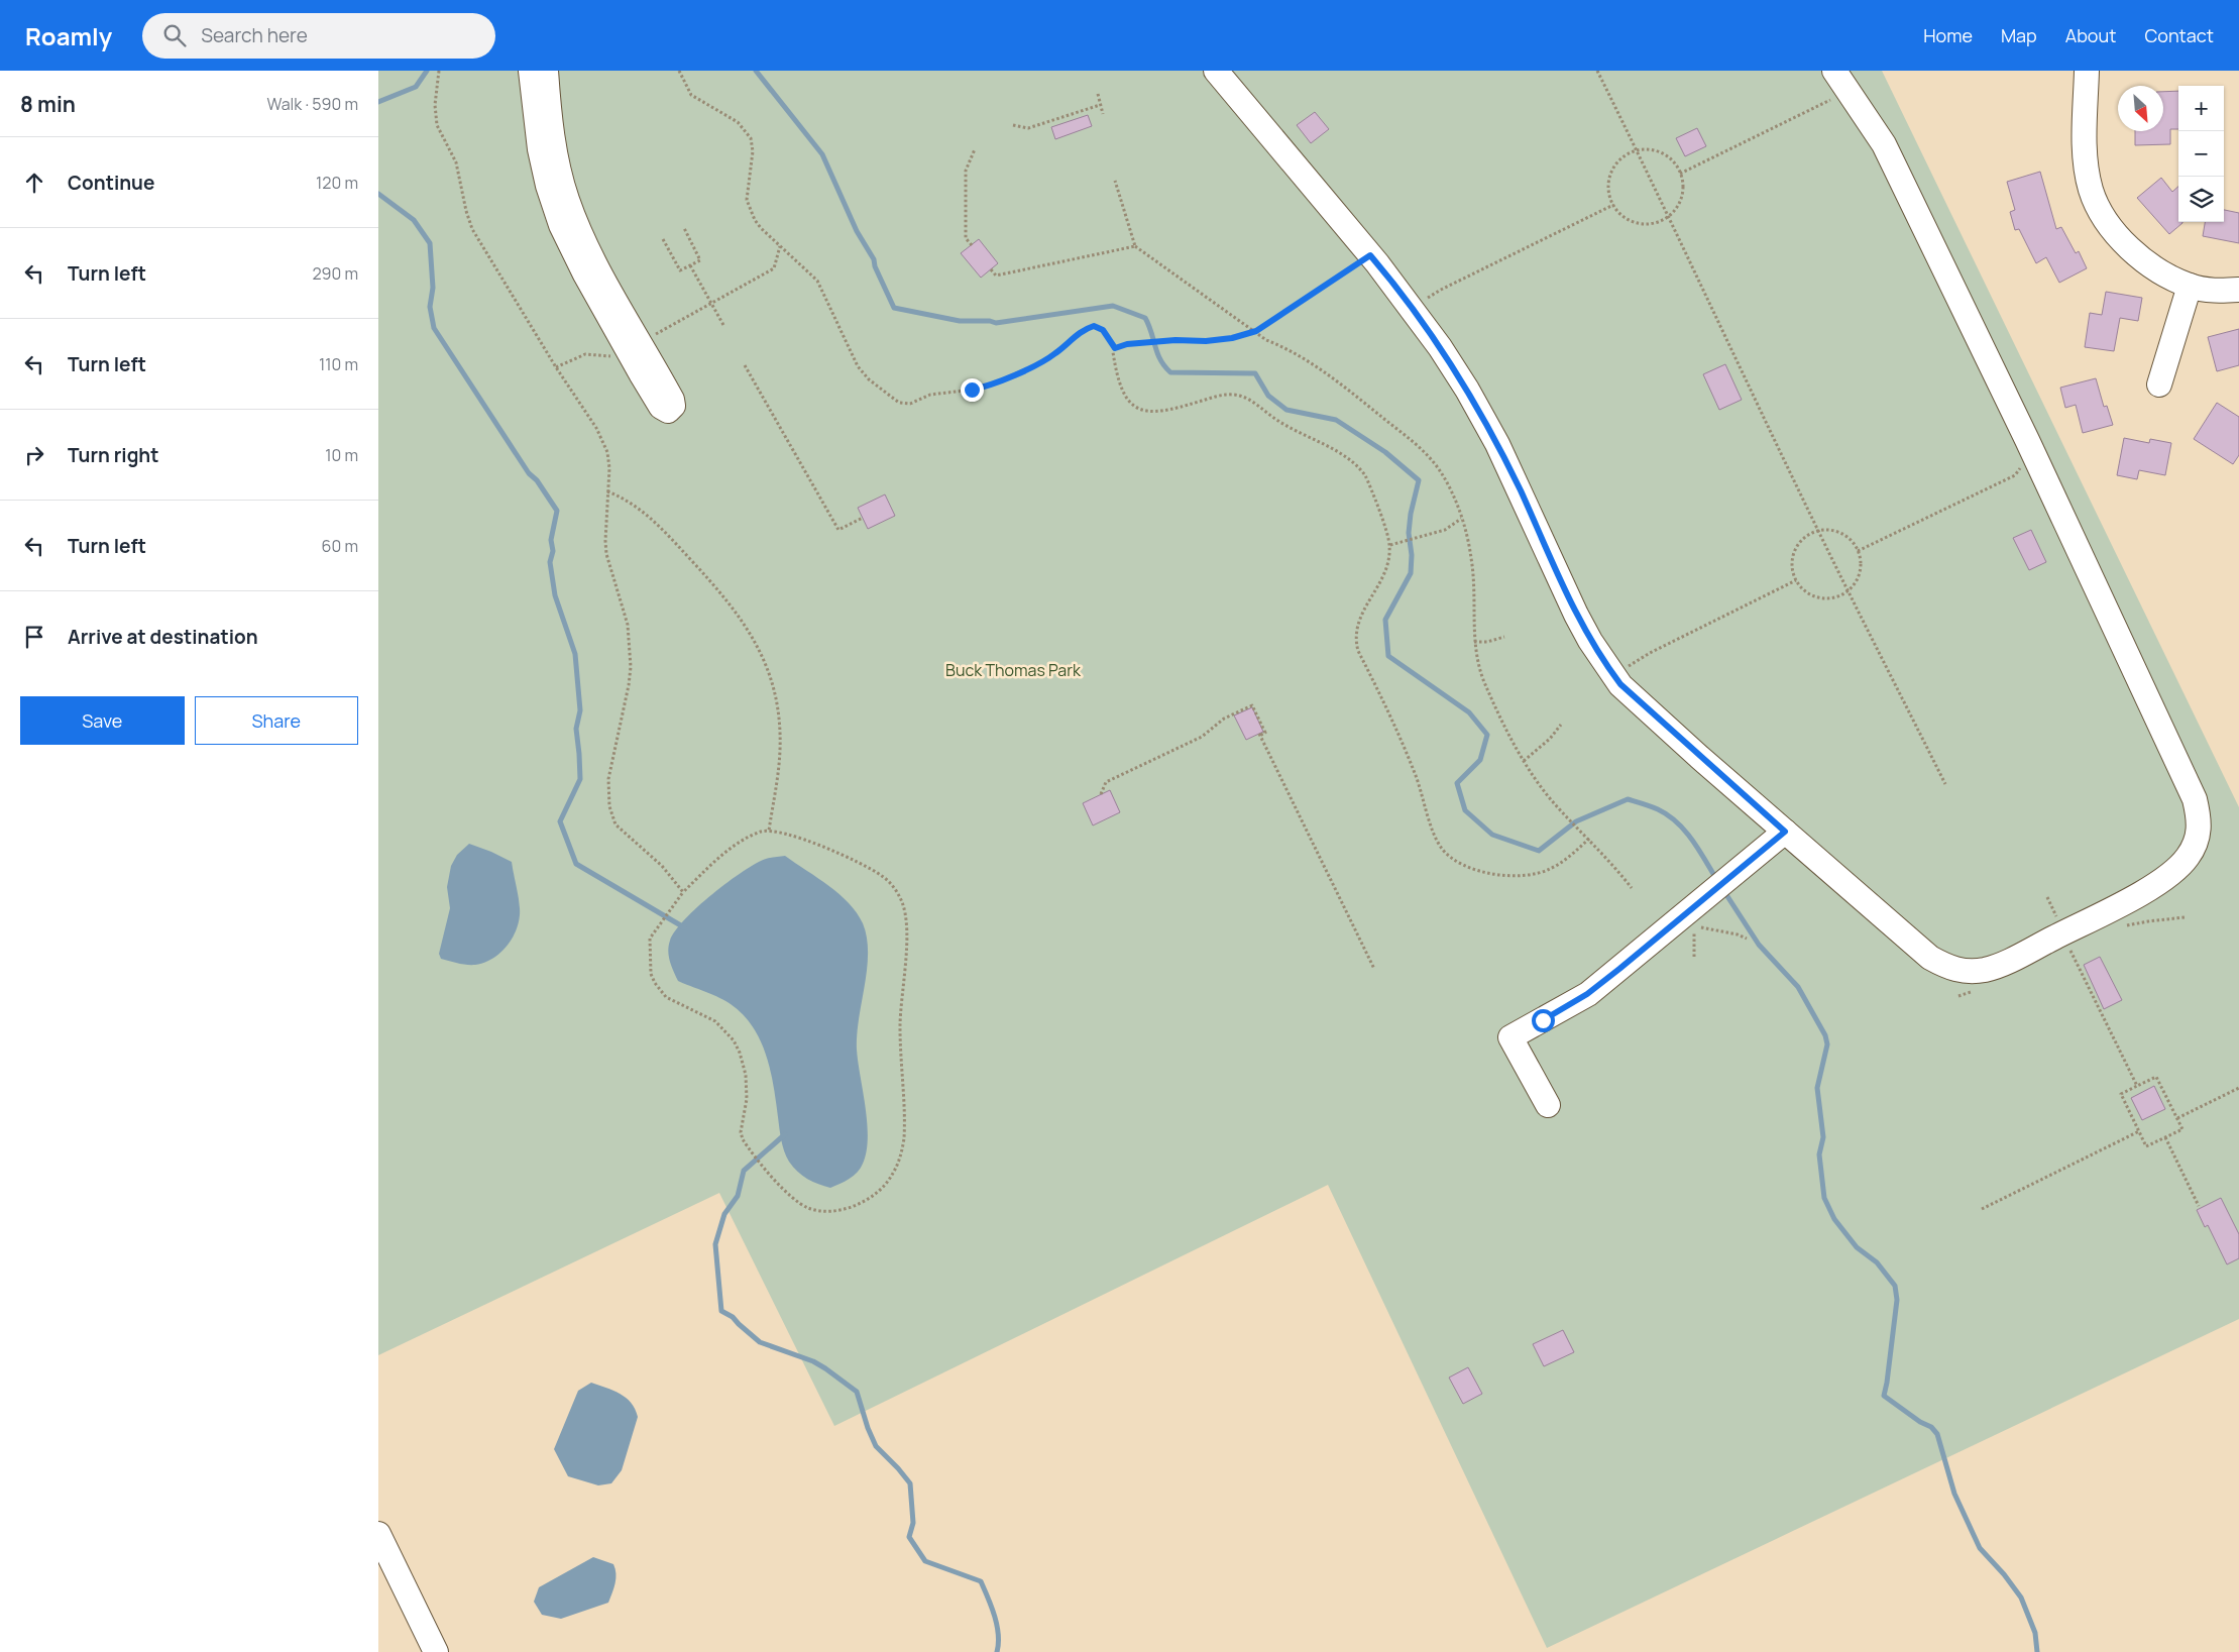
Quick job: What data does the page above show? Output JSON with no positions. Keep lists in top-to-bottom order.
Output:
{
  "parks": ["Buck Thomas Park"],
  "north": "bottom right",
  "page": {
    "header": "Roamly",
    "search": "Search here",
    "nav": [
      "Home",
      "Map",
      "About",
      "Contact"
    ],
    "heading": ["8 min", "Walk · 590 m"],
    "map_buttons": ["+", "−"],
    "list": [
      ["Continue", "120 m"],
      ["Turn left", "290 m"],
      ["Turn left", "110 m"],
      ["Turn right", "10 m"],
      ["Turn left", "60 m"],
      "Arrive at destination"
    ],
    "buttons": ["Save", "Share"]
  }
}
